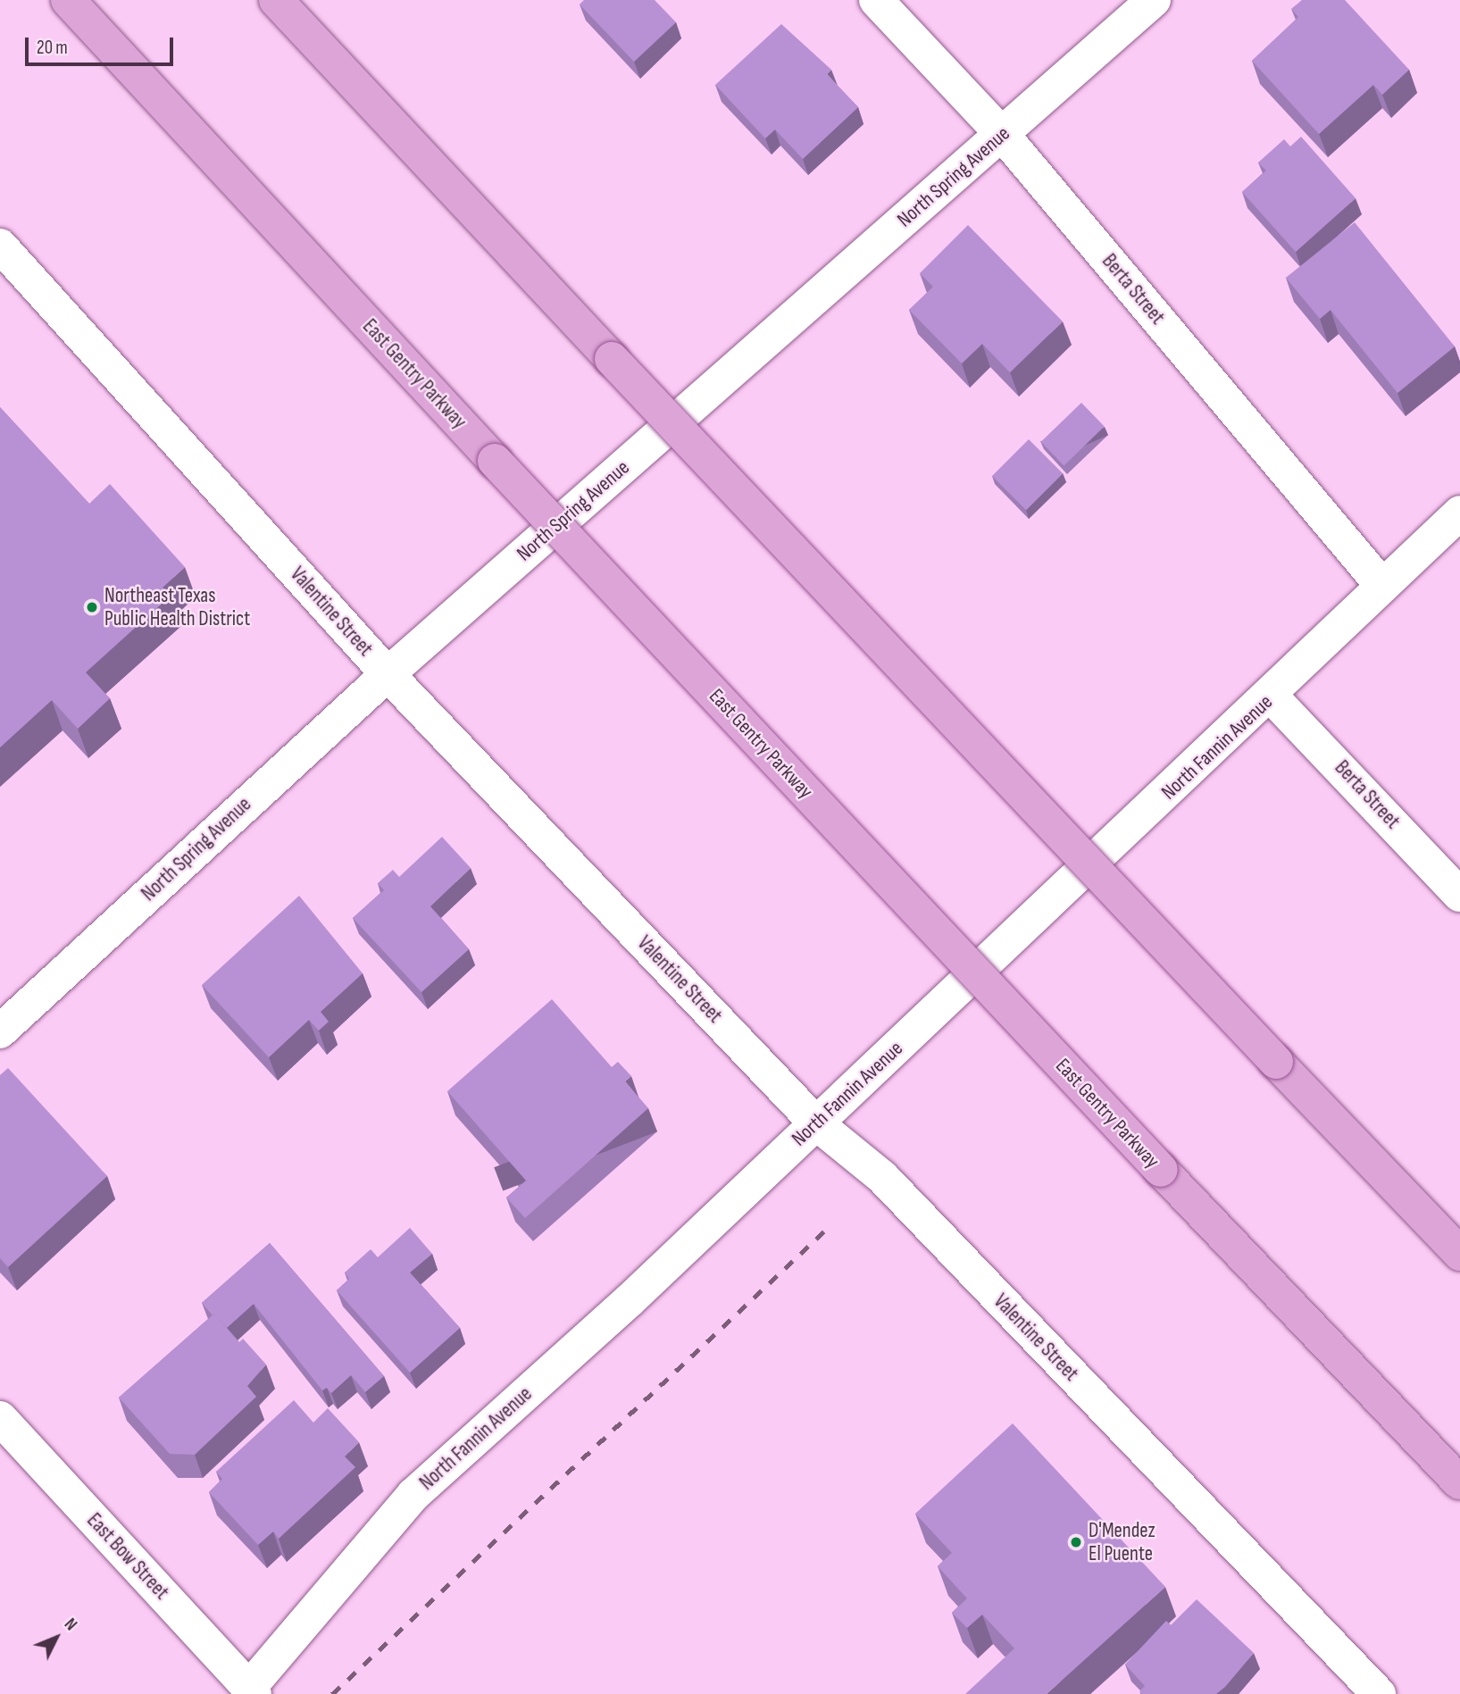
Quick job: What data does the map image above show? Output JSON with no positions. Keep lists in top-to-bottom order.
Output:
{
  "streets": {
    "main road": ["East Gentry Parkway"],
    "street": [
      "North Spring Avenue",
      "Berta Street",
      "Valentine Street",
      "North Fannin Avenue",
      "East Bow Street"
    ]
  },
  "crossings": [
    ["North Spring Avenue", "Berta Street"],
    ["North Spring Avenue", "Valentine Street"],
    ["Berta Street", "North Fannin Avenue"],
    ["Valentine Street", "North Fannin Avenue"],
    ["North Fannin Avenue", "East Bow Street"]
  ],
  "places": ["Northeast Texas Public Health District", "D'Mendez El Puente"],
  "scale_bar": "20 m",
  "north": "top right"
}
